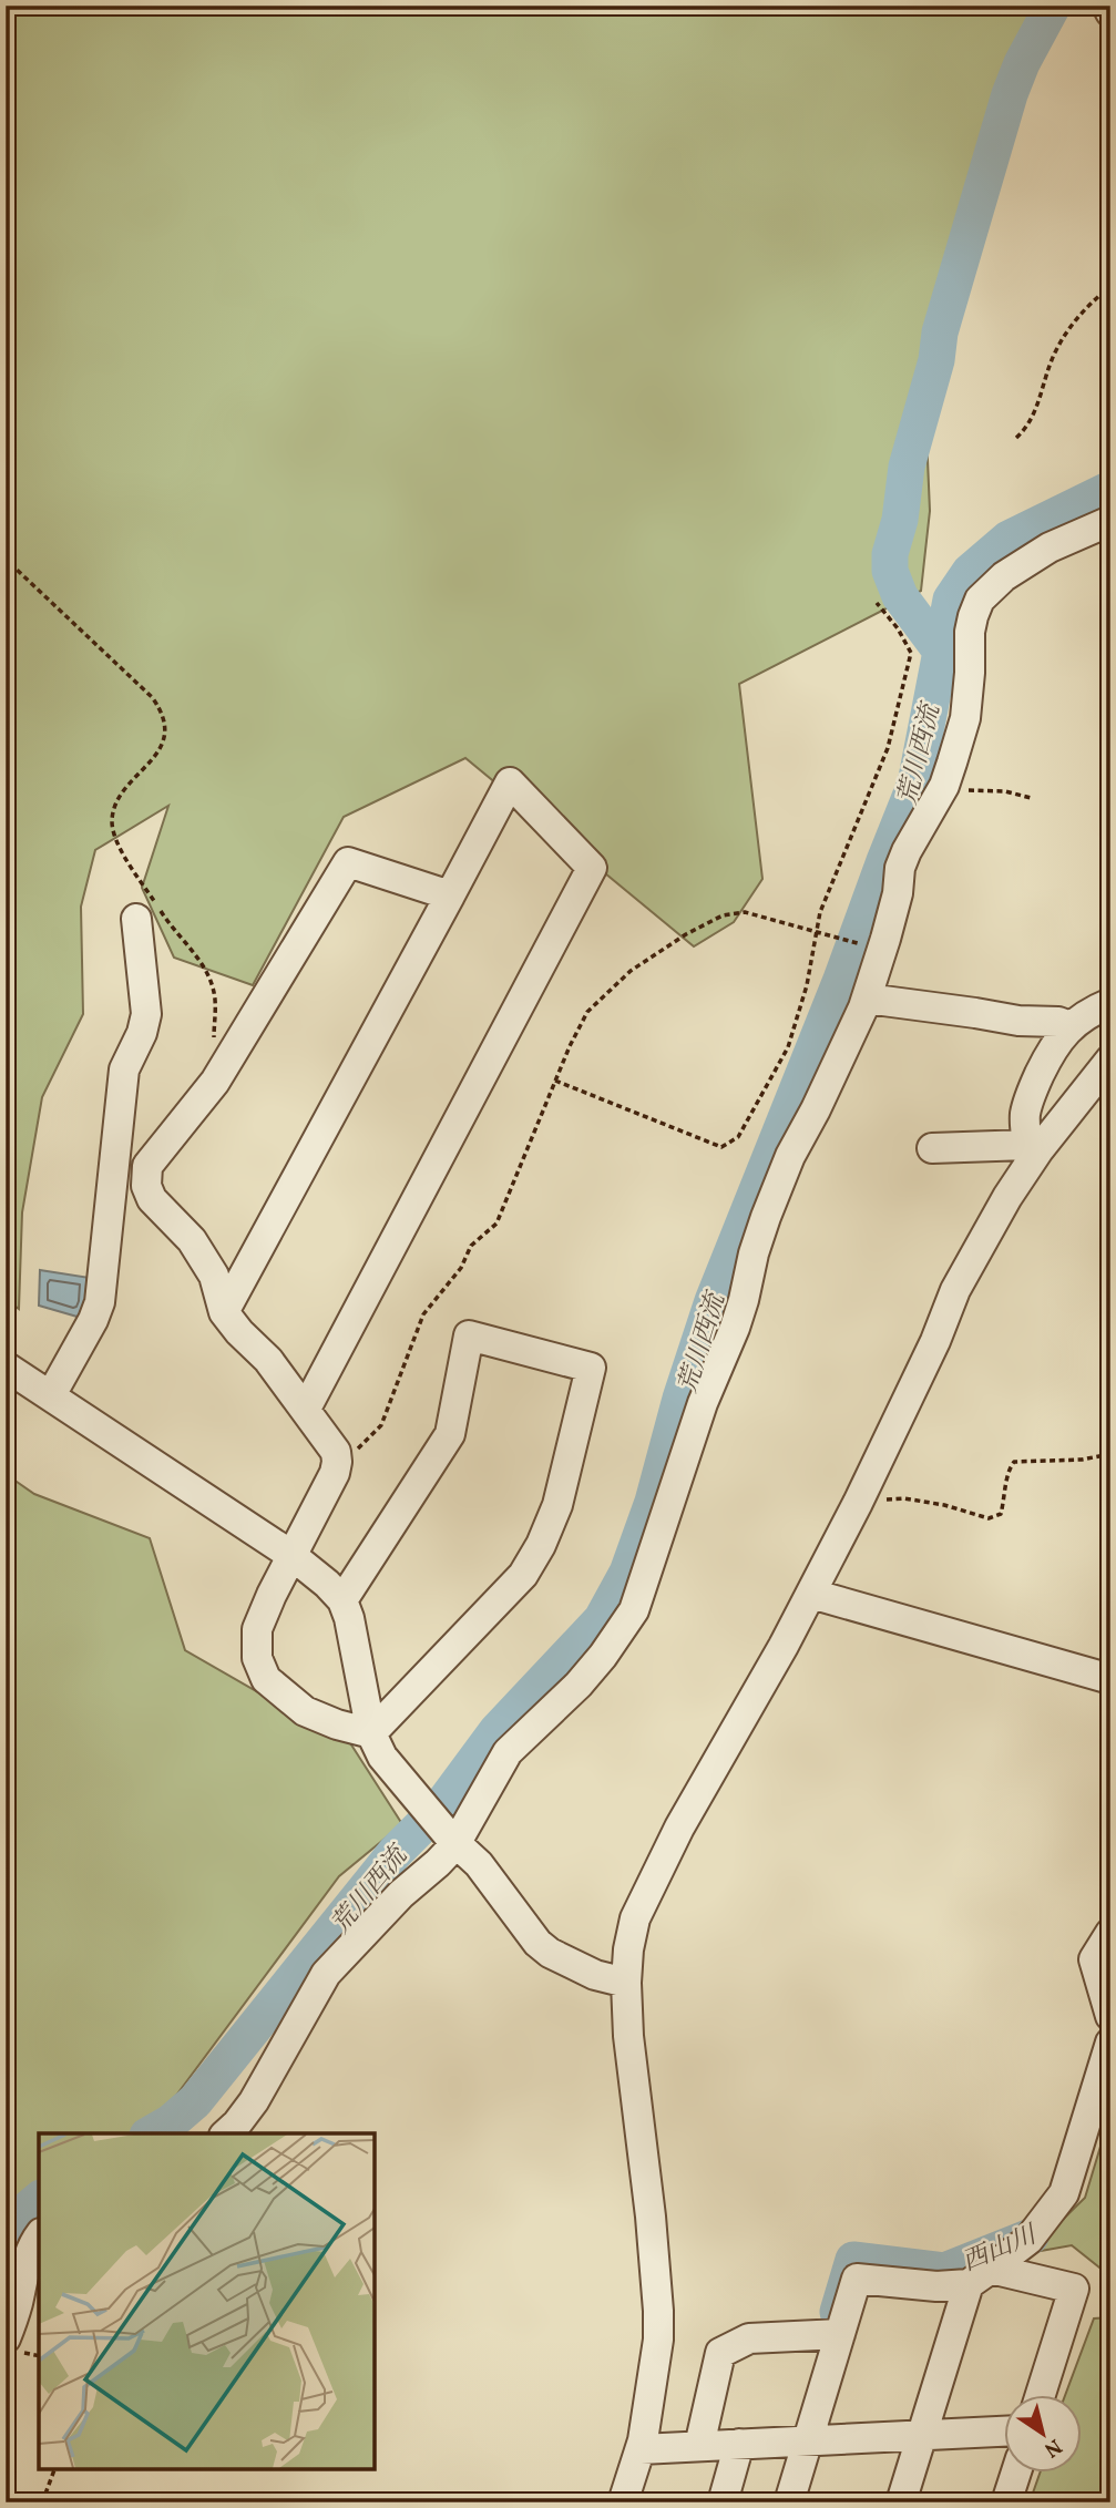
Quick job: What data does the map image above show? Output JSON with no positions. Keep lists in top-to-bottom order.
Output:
{
  "water": ["荒川西流", "西山川"],
  "north": "bottom right"
}
